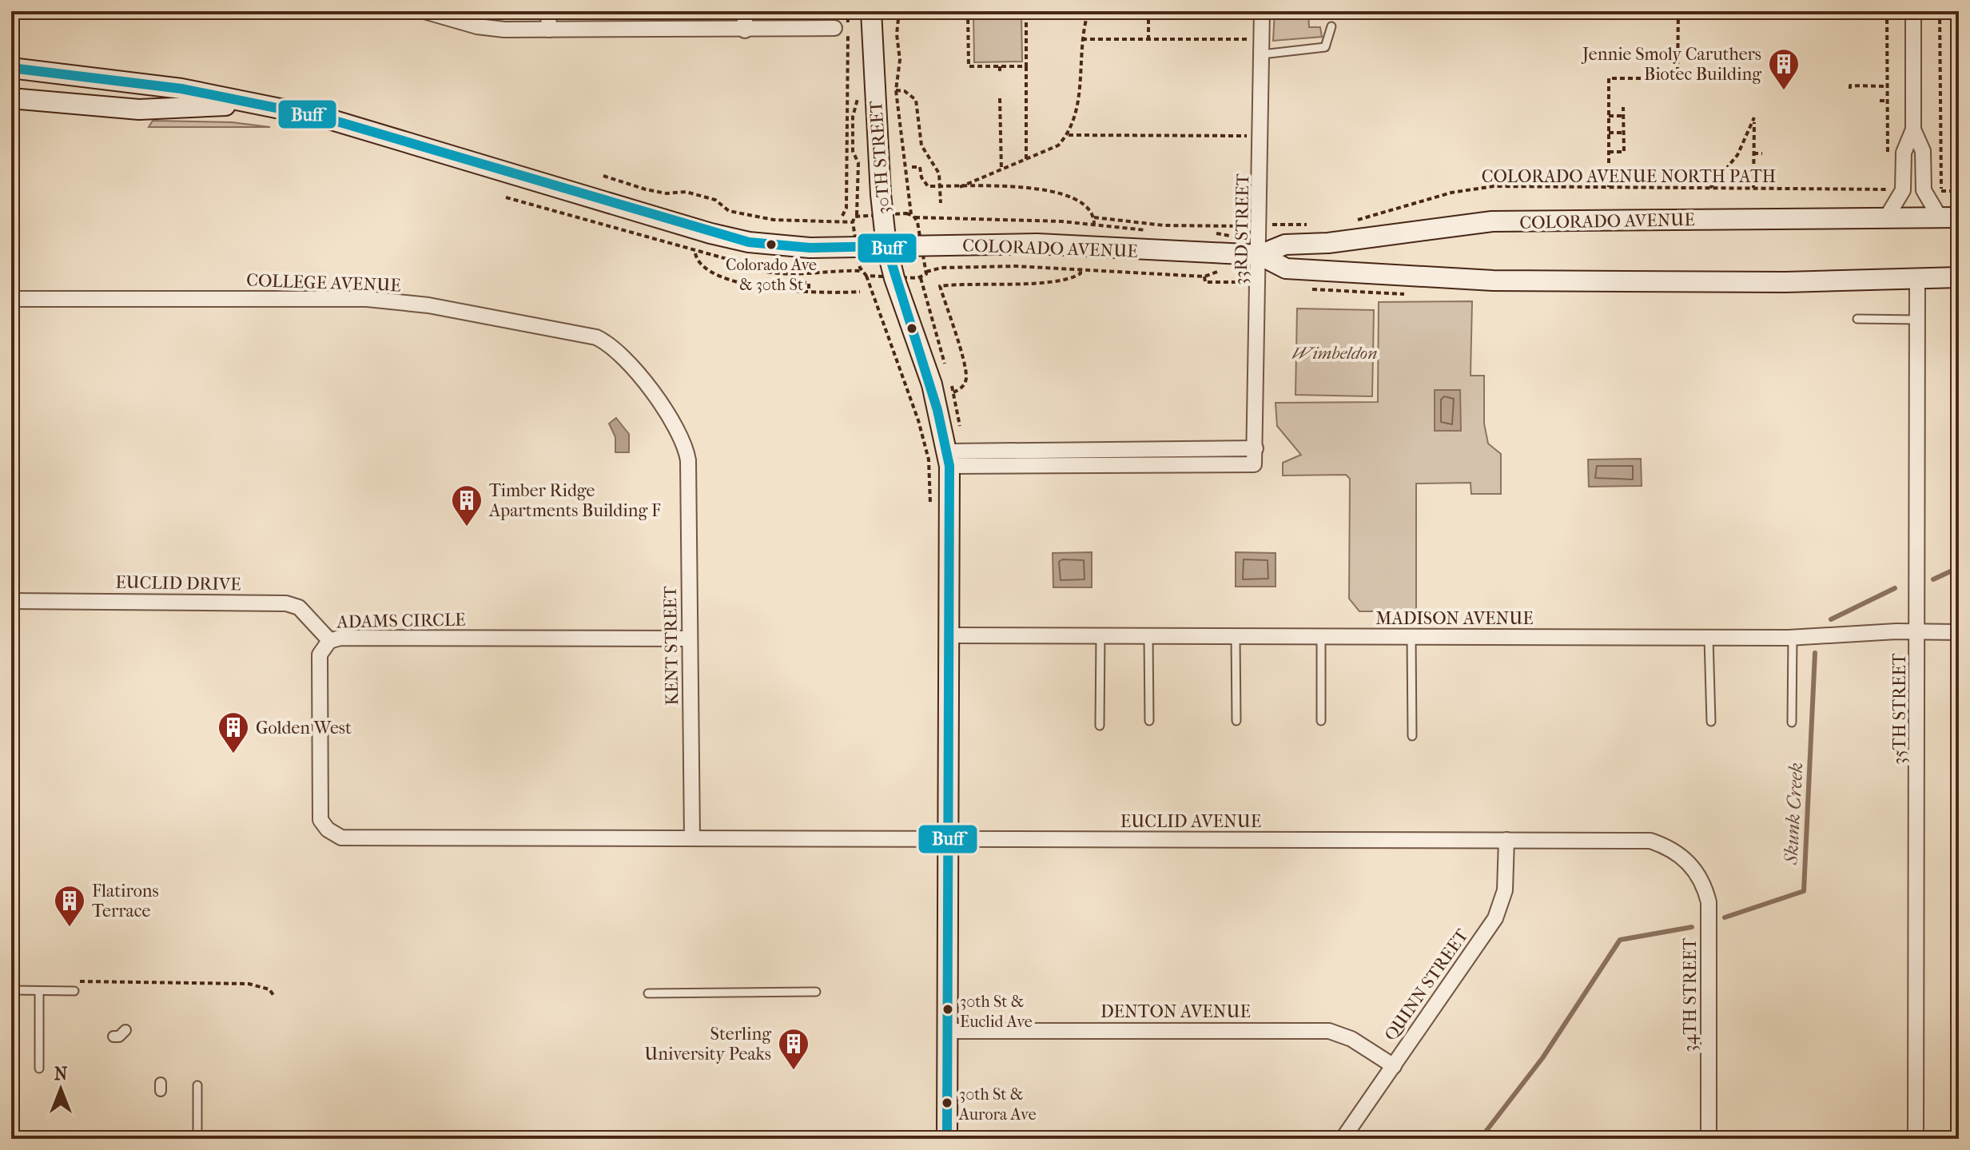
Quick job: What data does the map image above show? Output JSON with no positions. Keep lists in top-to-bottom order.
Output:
{
  "streets": {
    "main road": ["30TH STREET", "COLORADO AVENUE"],
    "street": [
      "33RD STREET",
      "COLLEGE AVENUE",
      "EUCLID DRIVE",
      "MADISON AVENUE",
      "ADAMS CIRCLE",
      "KENT STREET",
      "35TH STREET",
      "EUCLID AVENUE",
      "QUINN STREET",
      "34TH STREET",
      "DENTON AVENUE"
    ],
    "path": ["COLORADO AVENUE NORTH PATH"]
  },
  "crossings": [
    ["30TH STREET", "COLORADO AVENUE"],
    ["30TH STREET", "33RD STREET"],
    ["30TH STREET", "MADISON AVENUE"],
    ["30TH STREET", "EUCLID AVENUE"],
    ["30TH STREET", "DENTON AVENUE"],
    ["COLORADO AVENUE", "33RD STREET"],
    ["COLORADO AVENUE", "35TH STREET"],
    ["COLLEGE AVENUE", "KENT STREET"],
    ["EUCLID DRIVE", "ADAMS CIRCLE"],
    ["MADISON AVENUE", "35TH STREET"],
    ["ADAMS CIRCLE", "KENT STREET"],
    ["ADAMS CIRCLE", "EUCLID AVENUE"],
    ["KENT STREET", "EUCLID AVENUE"],
    ["EUCLID AVENUE", "QUINN STREET"],
    ["EUCLID AVENUE", "34TH STREET"],
    ["QUINN STREET", "DENTON AVENUE"]
  ],
  "water": ["Skunk Creek"],
  "parks": ["Wimbeldon"],
  "places": {
    "building": [
      "Jennie Smoly Caruthers Biotec Building",
      "Timber Ridge Apartments Building F",
      "Golden West",
      "Flatirons Terrace",
      "Sterling University Peaks"
    ],
    "other": ["Colorado Ave & 30th St", "30th St & Euclid Ave", "30th St & Aurora Ave"]
  },
  "lines": ["transit line Buff"],
  "north": "top"
}
